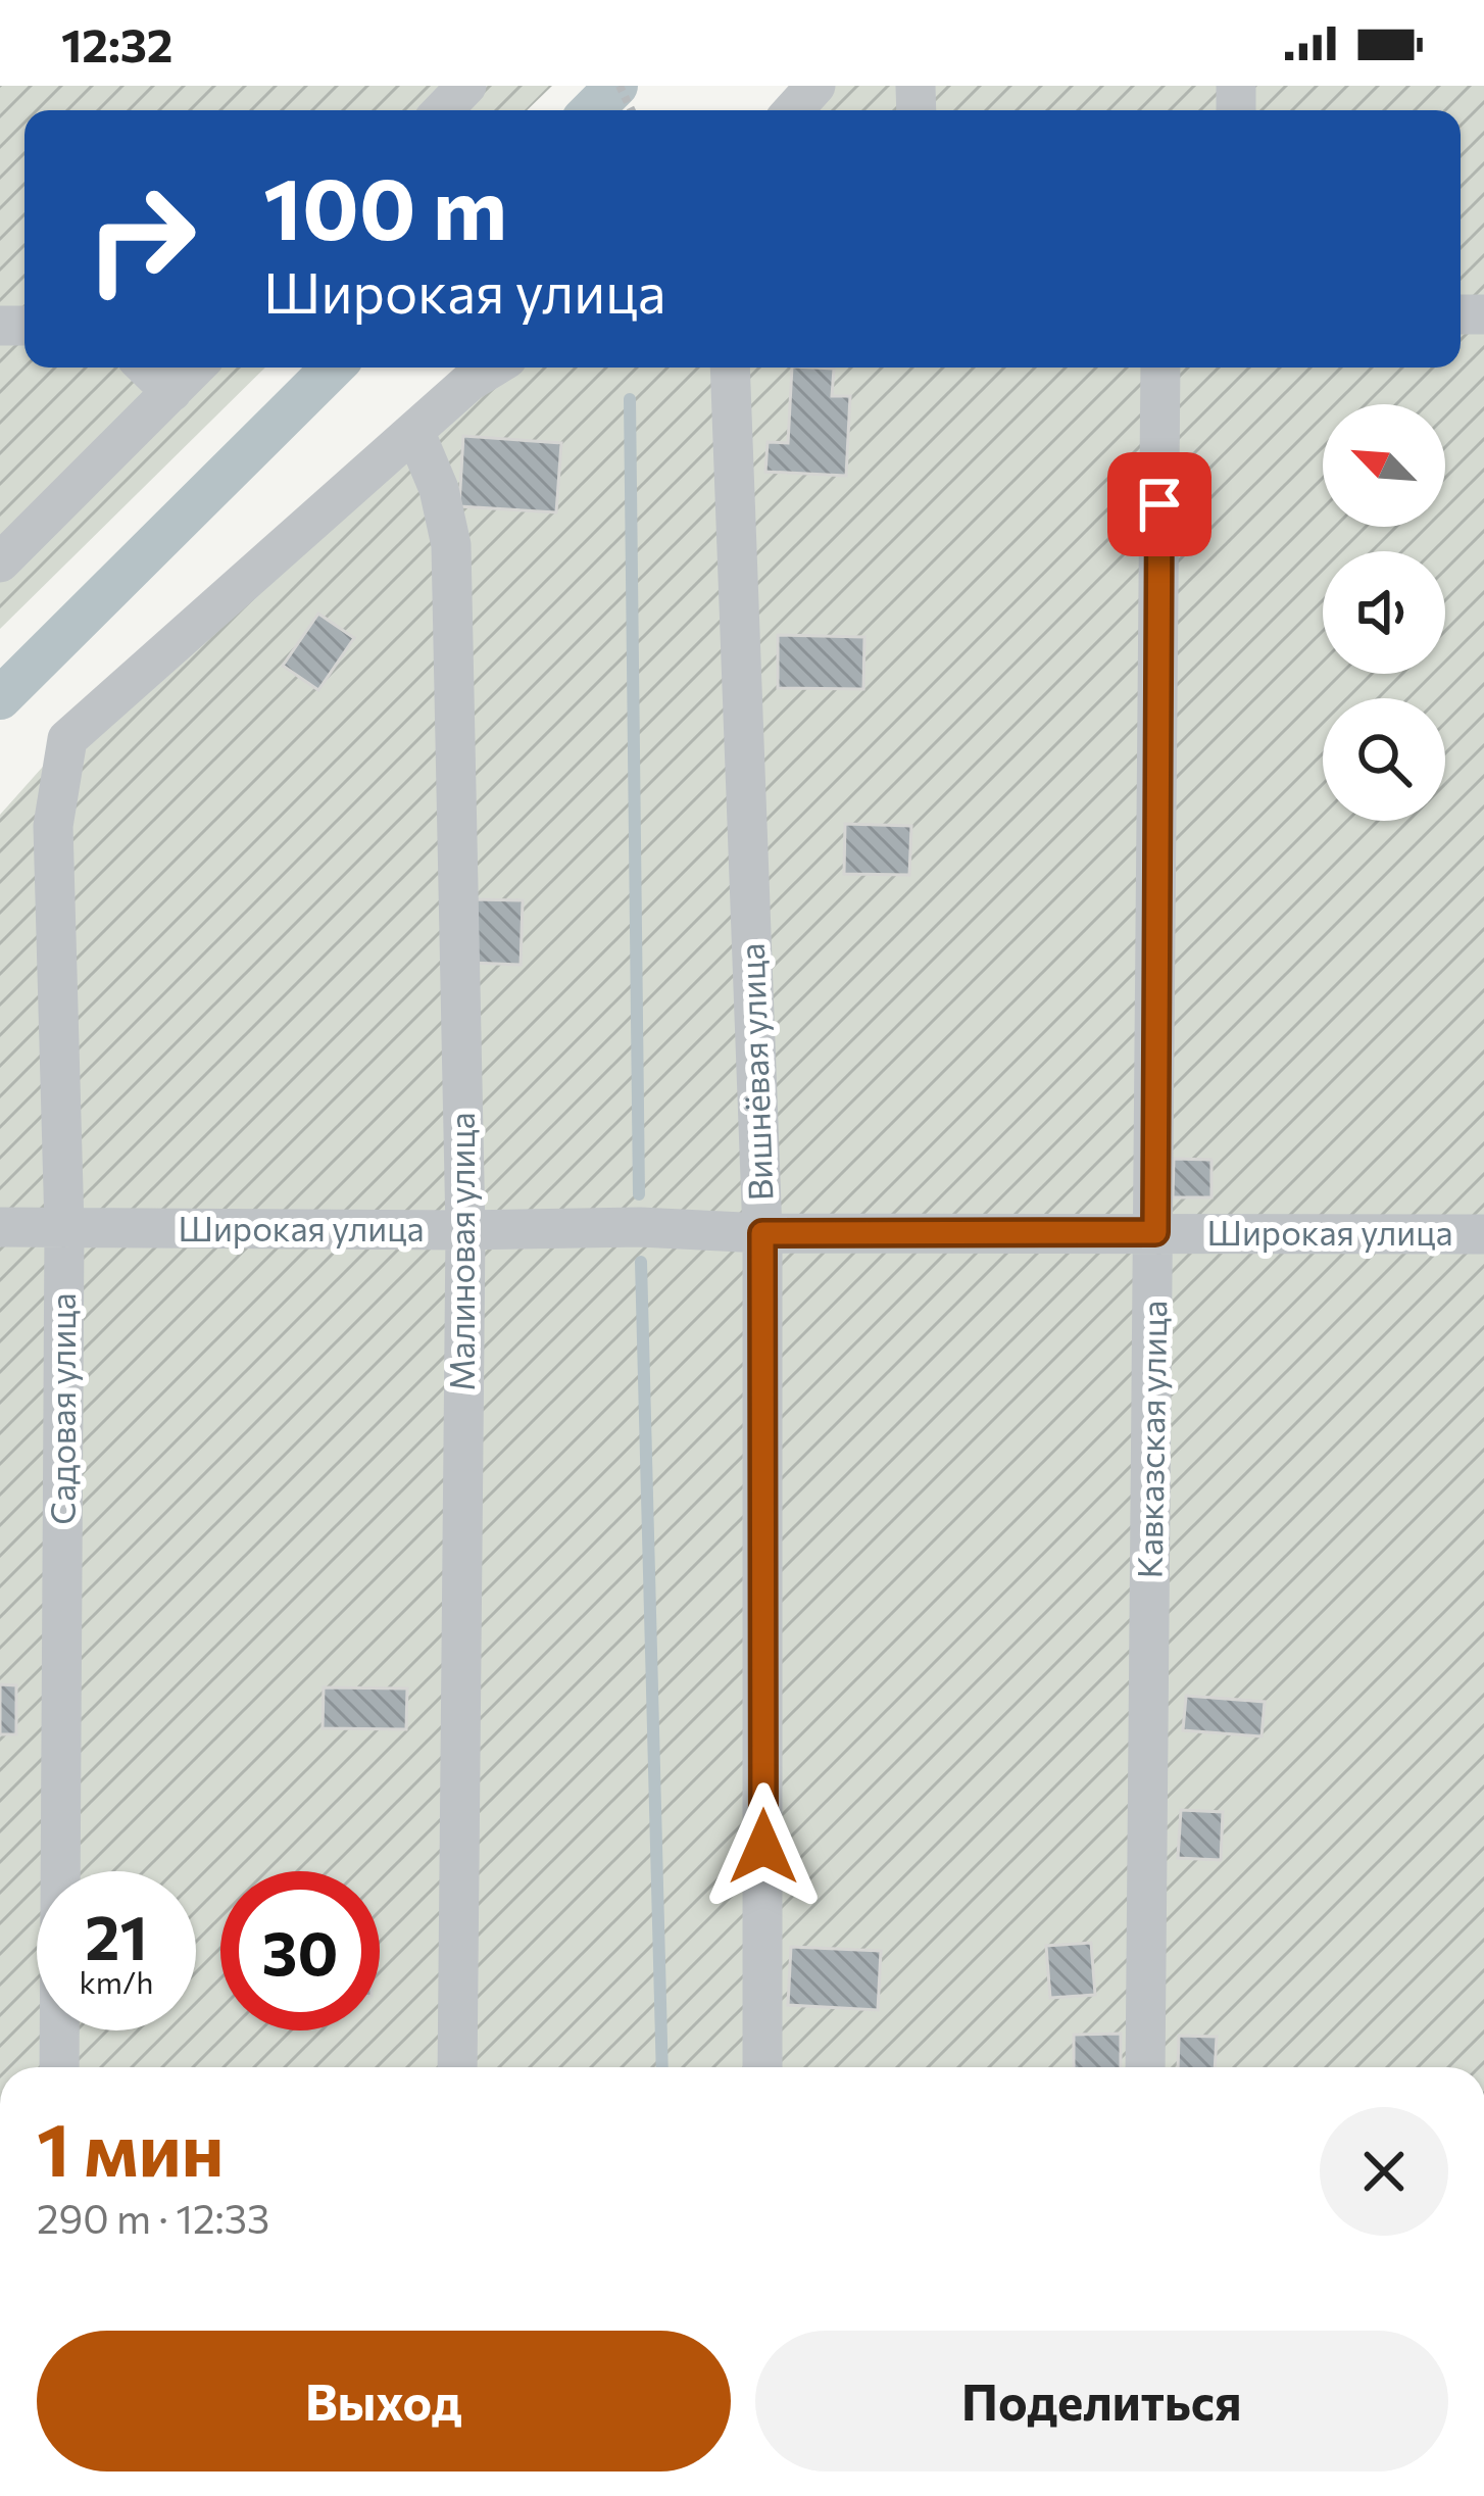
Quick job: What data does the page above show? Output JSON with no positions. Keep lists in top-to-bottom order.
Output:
{
  "streets": {
    "street": [
      "Вишнёвая улица",
      "Широкая улица",
      "Малиновая улица",
      "Садовая улица",
      "Кавказская улица"
    ]
  },
  "crossings": [
    ["Вишнёвая улица", "Широкая улица"],
    ["Широкая улица", "Малиновая улица"],
    ["Широкая улица", "Садовая улица"],
    ["Широкая улица", "Кавказская улица"],
    ["Малиновая улица", "Садовая улица"]
  ],
  "north": "top left",
  "page": {
    "status": "12:32",
    "turn": ["100 m", "Широкая улица"],
    "speed": "21 km/h",
    "limit": "30",
    "heading": ["1 мин", "290 m · 12:33"],
    "buttons": ["Выход", "Поделиться"]
  }
}
